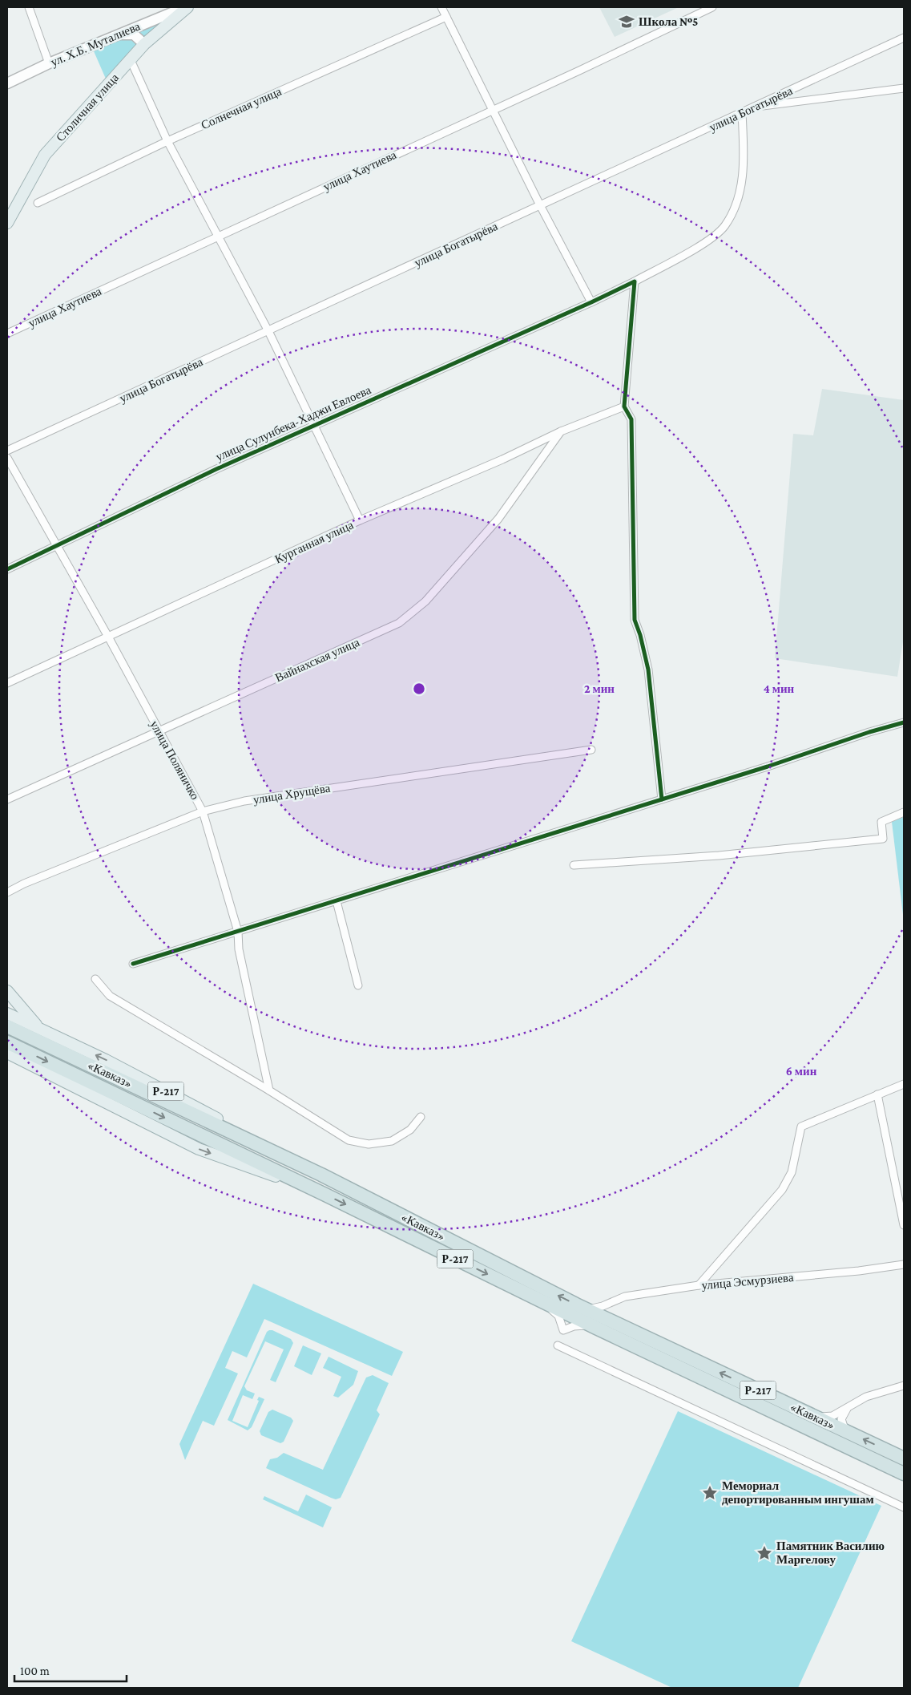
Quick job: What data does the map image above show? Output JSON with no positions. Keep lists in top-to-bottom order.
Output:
{
  "streets": {
    "highway": ["«Кавказ»", "Р-217"],
    "main road": ["Столичная улица"],
    "street": [
      "ул. Х.Б. Муталиева",
      "Солнечная улица",
      "улица Богатырёва",
      "улица Хаутиева",
      "улица Сулунбека-Хаджи Евлоева",
      "Курганная улица",
      "Вайнахская улица",
      "улица Поляничко",
      "улица Хрущёва",
      "улица Эсмурзиева"
    ]
  },
  "crossings": [
    ["ул. Х.Б. Муталиева", "Столичная улица"],
    ["улица Богатырёва", "улица Сулунбека-Хаджи Евлоева"],
    ["улица Сулунбека-Хаджи Евлоева", "улица Поляничко"],
    ["Курганная улица", "Вайнахская улица"],
    ["Курганная улица", "улица Поляничко"],
    ["Вайнахская улица", "улица Поляничко"],
    ["улица Поляничко", "улица Хрущёва"],
    ["«Кавказ»", "Р-217"],
    ["«Кавказ»", "улица Эсмурзиева"]
  ],
  "places": {
    "school or university": ["Школа №5"],
    "place": ["Мемориал депортированным ингушам", "Памятник Василию Маргелову"]
  },
  "scale_bar": "100 m",
  "rings": ["2 мин", "4 мин", "6 мин"]
}
